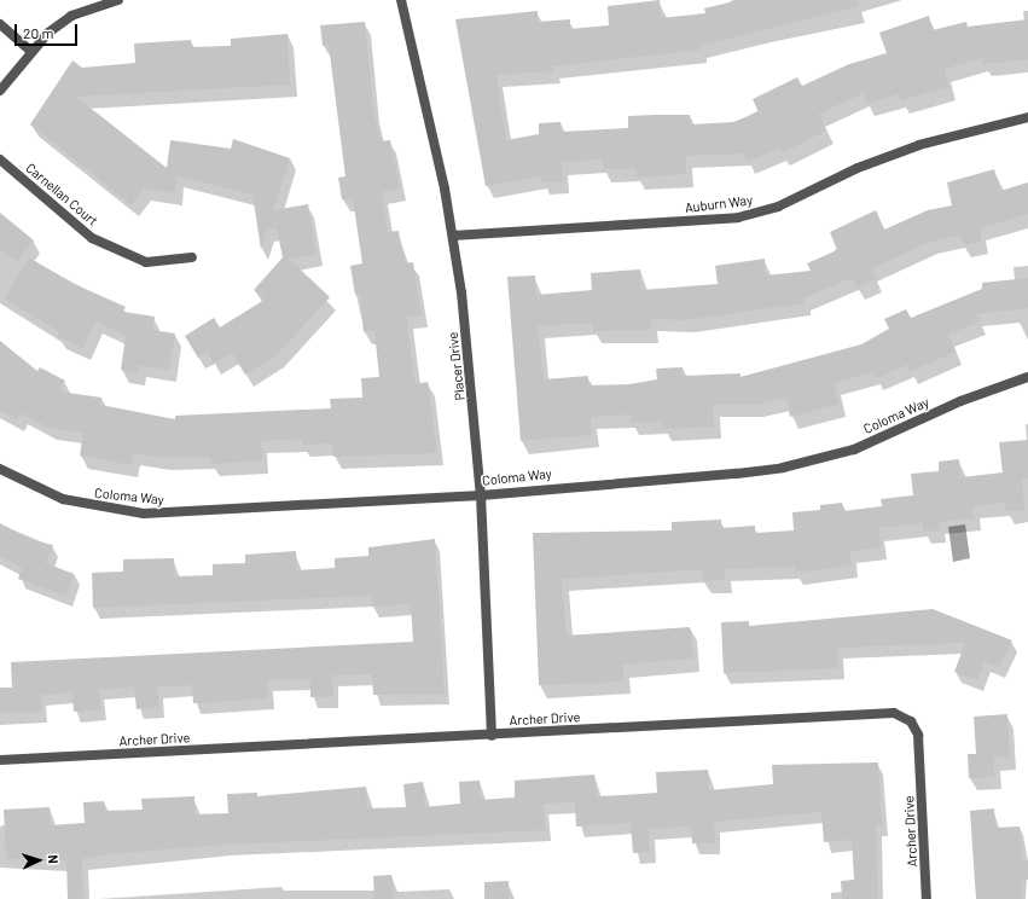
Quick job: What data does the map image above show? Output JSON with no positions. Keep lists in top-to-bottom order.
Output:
{
  "streets": {
    "street": [
      "Carnellan Court",
      "Auburn Way",
      "Placer Drive",
      "Coloma Way",
      "Archer Drive"
    ]
  },
  "crossings": [
    ["Auburn Way", "Placer Drive"],
    ["Placer Drive", "Coloma Way"],
    ["Placer Drive", "Archer Drive"]
  ],
  "scale_bar": "20 m",
  "north": "right"
}
